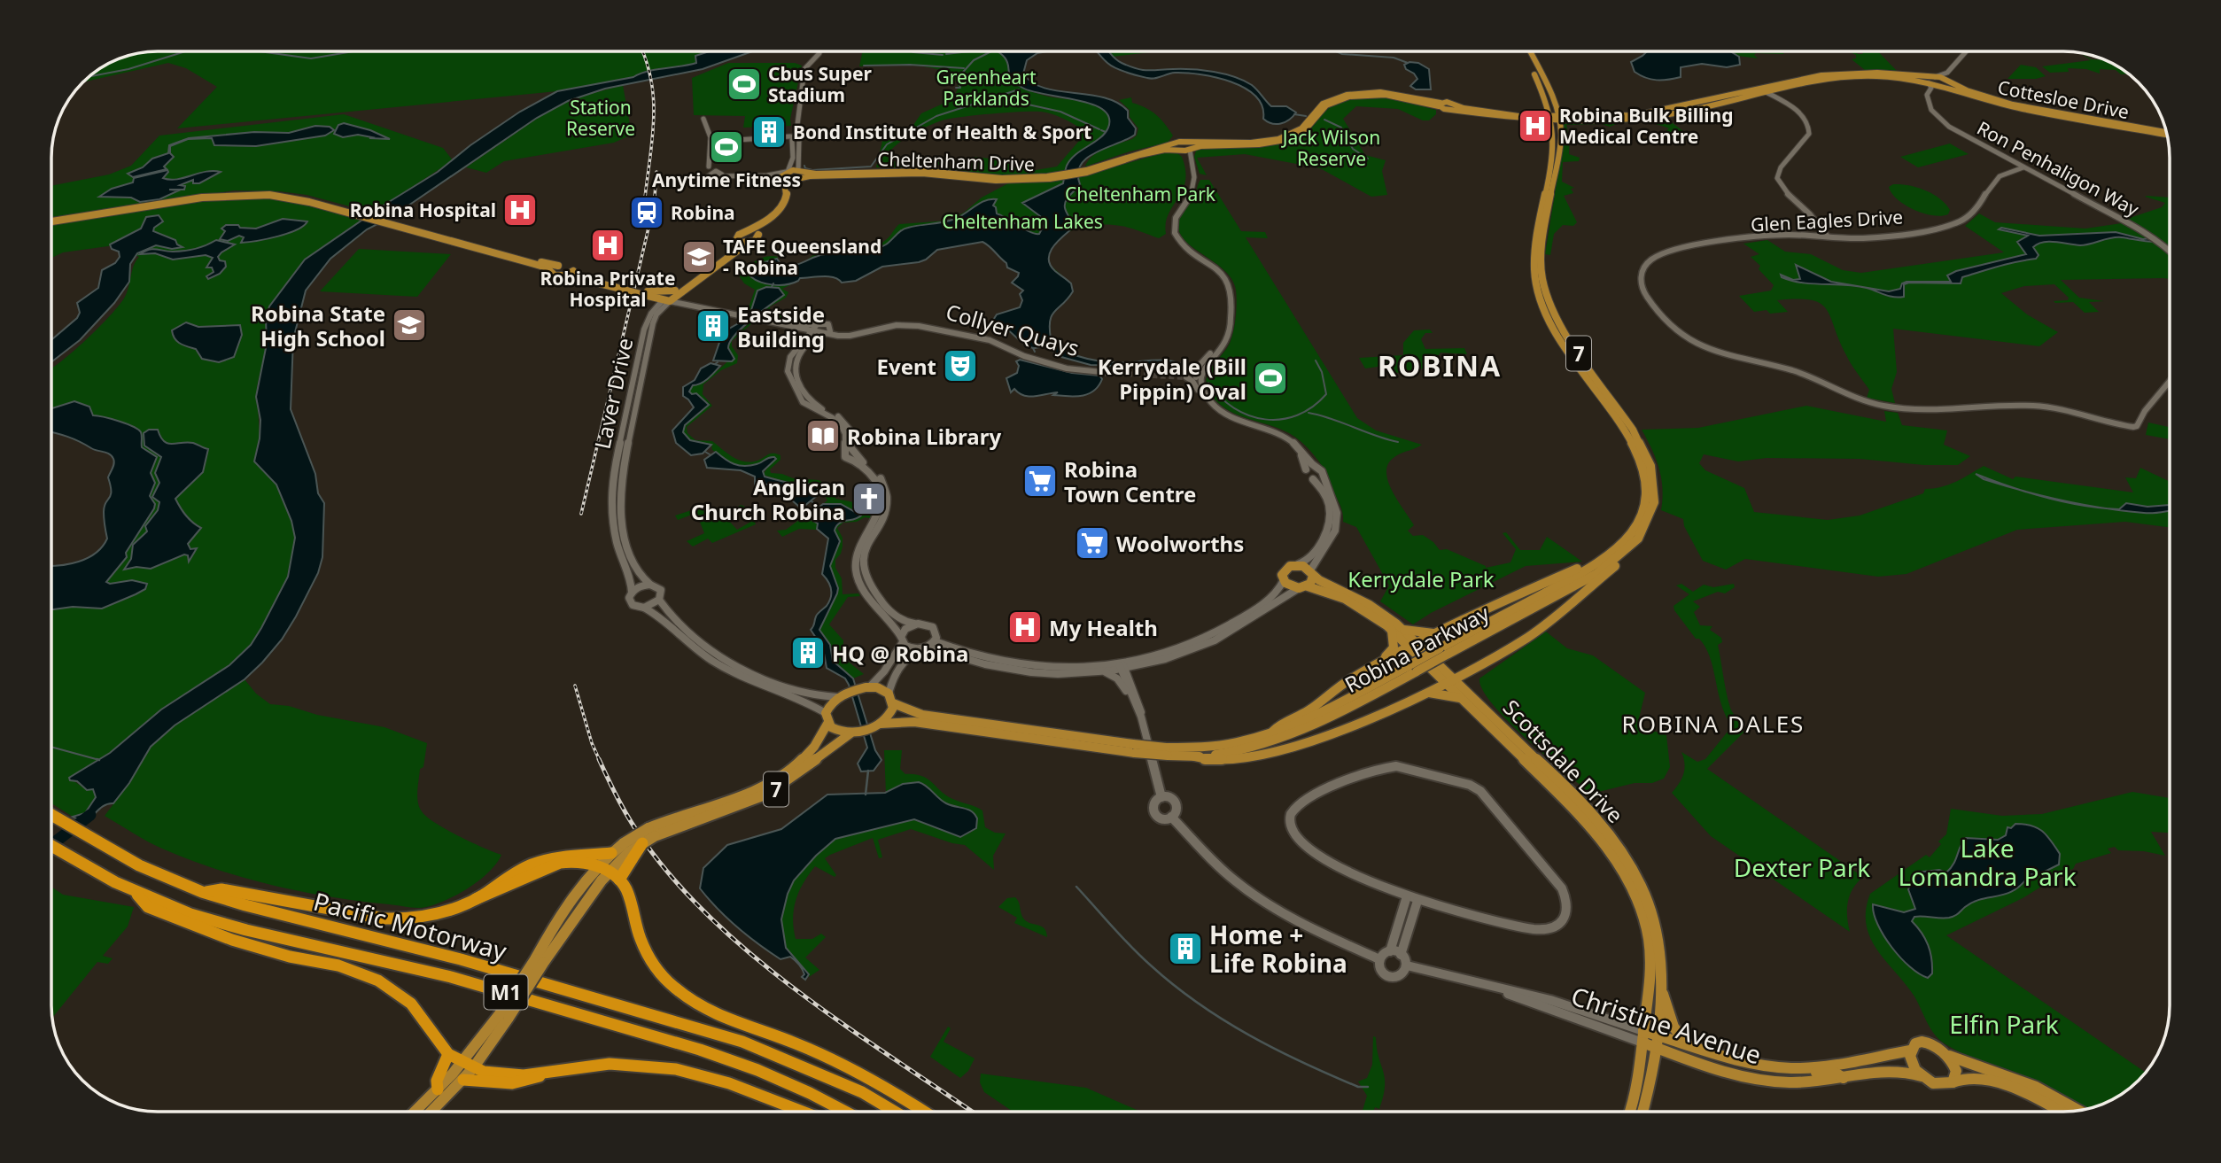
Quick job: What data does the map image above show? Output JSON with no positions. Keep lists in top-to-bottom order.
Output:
{
  "streets": {
    "highway": ["Pacific Motorway", "M1"],
    "main road": [
      "Cottesloe Drive",
      "Cheltenham Drive",
      "7",
      "Laver Drive",
      "Robina Parkway",
      "Scottsdale Drive",
      "Christine Avenue"
    ],
    "street": ["Ron Penhaligon Way", "Glen Eagles Drive", "Collyer Quays"]
  },
  "crossings": [
    ["Ron Penhaligon Way", "Glen Eagles Drive"],
    ["Collyer Quays", "Laver Drive"],
    ["7", "Robina Parkway"],
    ["Scottsdale Drive", "Christine Avenue"]
  ],
  "districts": ["ROBINA", "ROBINA DALES"],
  "parks": [
    "Greenheart Parklands",
    "Station Reserve",
    "Jack Wilson Reserve",
    "Cheltenham Park",
    "Cheltenham Lakes",
    "Kerrydale Park",
    "Lake Lomandra Park",
    "Dexter Park",
    "Elfin Park"
  ],
  "places": {
    "sports": ["Cbus Super Stadium", "Anytime Fitness", "Kerrydale (Bill Pippin) Oval"],
    "hospital": [
      "Robina Bulk Billing Medical Centre",
      "Robina Hospital",
      "Robina Private Hospital",
      "My Health"
    ],
    "building": [
      "Bond Institute of Health & Sport",
      "Eastside Building",
      "HQ @ Robina",
      "Home + Life Robina"
    ],
    "station": ["Robina"],
    "school or university": ["TAFE Queensland - Robina", "Robina State High School"],
    "theatre": ["Event"],
    "library": ["Robina Library"],
    "supermarket": ["Robina Town Centre", "Woolworths"],
    "church": ["Anglican Church Robina"]
  }
}
